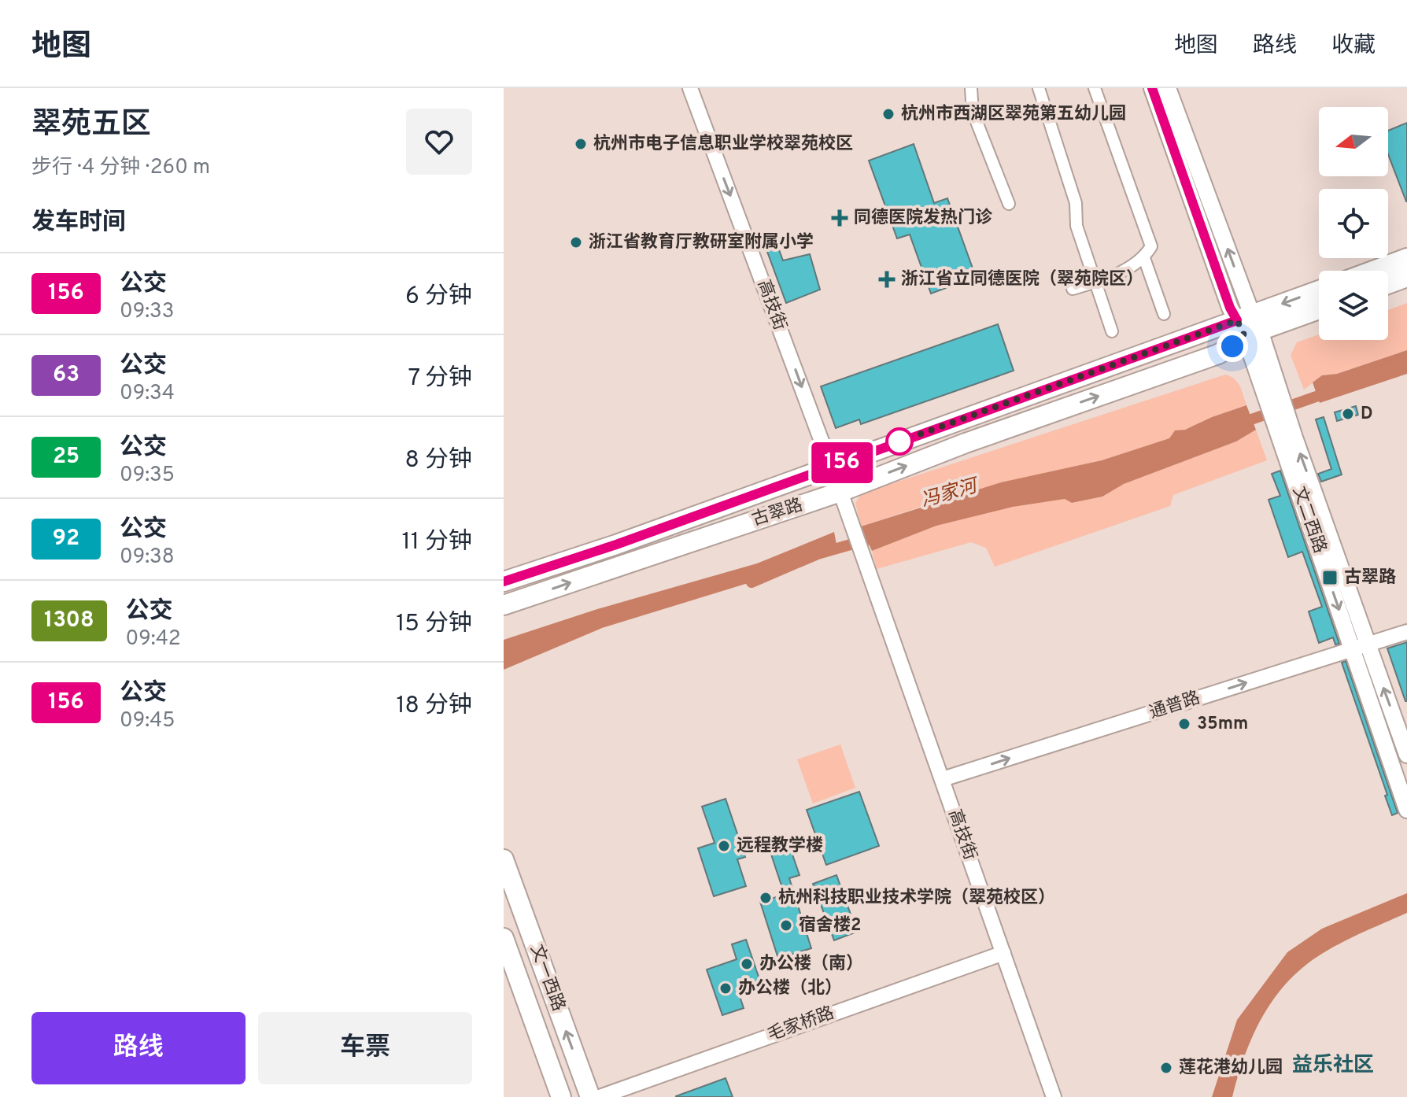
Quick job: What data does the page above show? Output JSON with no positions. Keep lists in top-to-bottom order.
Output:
{
  "streets": {
    "main road": ["古翠路", "文二西路", "文一西路"],
    "street": ["高技街", "通普路", "毛家桥路"]
  },
  "crossings": [
    ["高技街", "古翠路"],
    ["高技街", "通普路"],
    ["高技街", "毛家桥路"],
    ["古翠路", "文二西路"],
    ["文二西路", "通普路"]
  ],
  "one_way": ["高技街", "通普路"],
  "districts": ["益乐社区"],
  "water": ["冯家河"],
  "places": {
    "other": [
      "杭州市西湖区翠苑第五幼儿园",
      "杭州市电子信息职业学校翠苑校区",
      "浙江省教育厅教研室附属小学",
      "D",
      "35mm",
      "远程教学楼",
      "杭州科技职业技术学院（翠苑校区）",
      "宿舍楼2",
      "办公楼（南）",
      "办公楼（北）",
      "莲花港幼儿园"
    ],
    "health": ["同德医院发热门诊", "浙江省立同德医院（翠苑院区）"],
    "transit": ["古翠路"]
  },
  "lines": ["bus line 156"],
  "north": "left",
  "page": {
    "header": "地图",
    "nav": ["地图", "路线", "收藏"],
    "heading": [
      ["翠苑五区", "步行 · 4 分钟 · 260 m"],
      "发车时间"
    ],
    "on_map": "156",
    "list": [
      {
        "mark": "156",
        "name": "公交",
        "note": "09:33",
        "value": "6 分钟"
      },
      {
        "mark": "63",
        "name": "公交",
        "note": "09:34",
        "value": "7 分钟"
      },
      {
        "mark": "25",
        "name": "公交",
        "note": "09:35",
        "value": "8 分钟"
      },
      {
        "mark": "92",
        "name": "公交",
        "note": "09:38",
        "value": "11 分钟"
      },
      {
        "mark": "1308",
        "name": "公交",
        "note": "09:42",
        "value": "15 分钟"
      },
      {
        "mark": "156",
        "name": "公交",
        "note": "09:45",
        "value": "18 分钟"
      }
    ],
    "buttons": ["路线", "车票"]
  }
}
